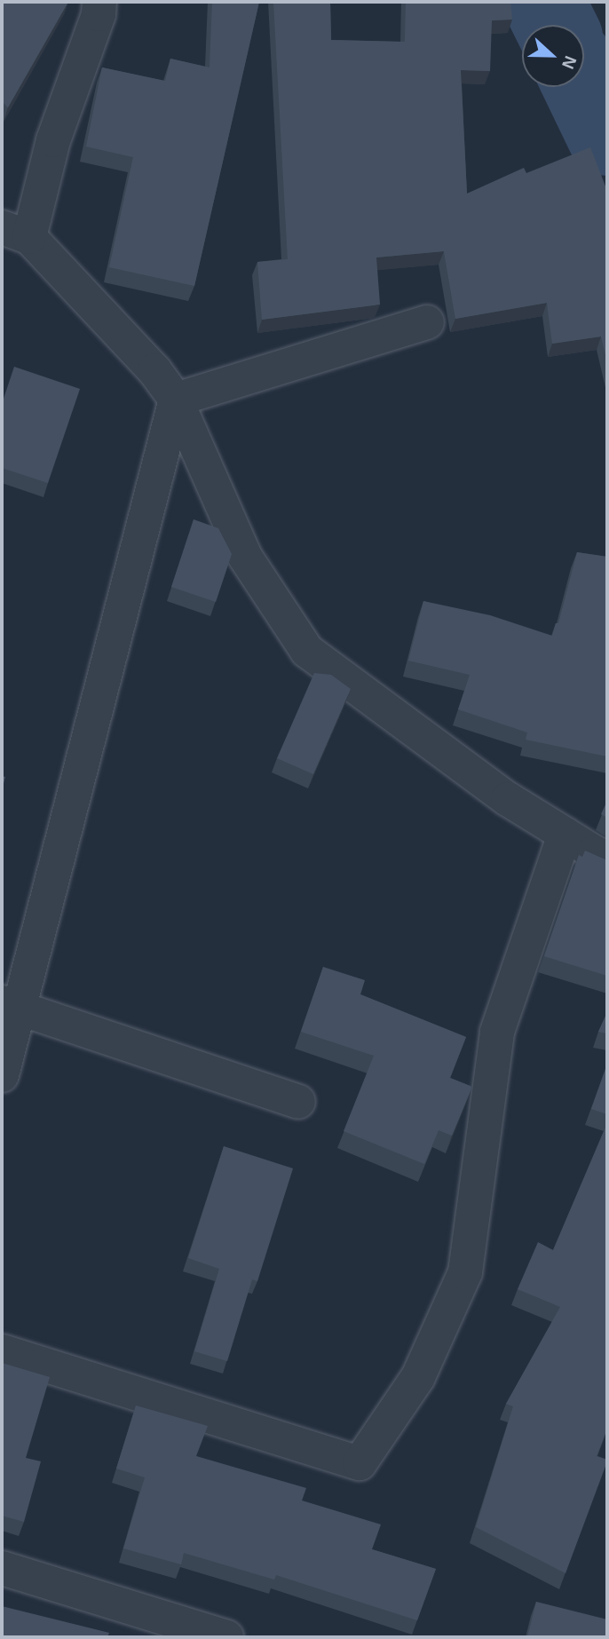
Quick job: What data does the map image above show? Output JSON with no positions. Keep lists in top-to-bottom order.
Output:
{
  "north": "right"
}
